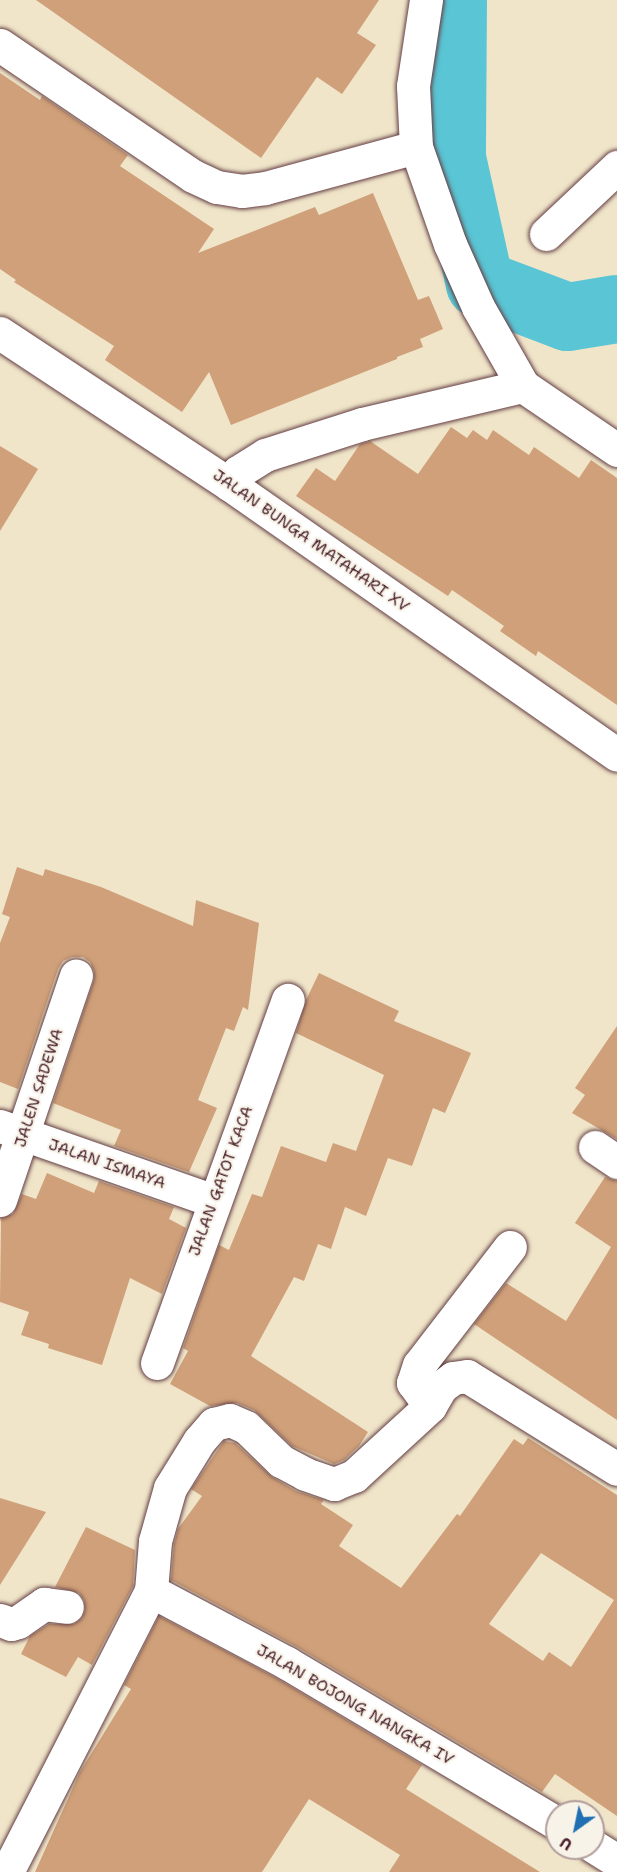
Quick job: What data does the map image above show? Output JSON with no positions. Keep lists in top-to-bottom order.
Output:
{
  "streets": {
    "street": [
      "JALAN BUNGA MATAHARI XV",
      "JALEN SADEWA",
      "JALAN ISMAYA",
      "JALAN GATOT KACA",
      "JALAN BOJONG NANGKA IV"
    ]
  },
  "crossings": [
    ["JALEN SADEWA", "JALAN ISMAYA"],
    ["JALAN ISMAYA", "JALAN GATOT KACA"]
  ],
  "north": "bottom left"
}
